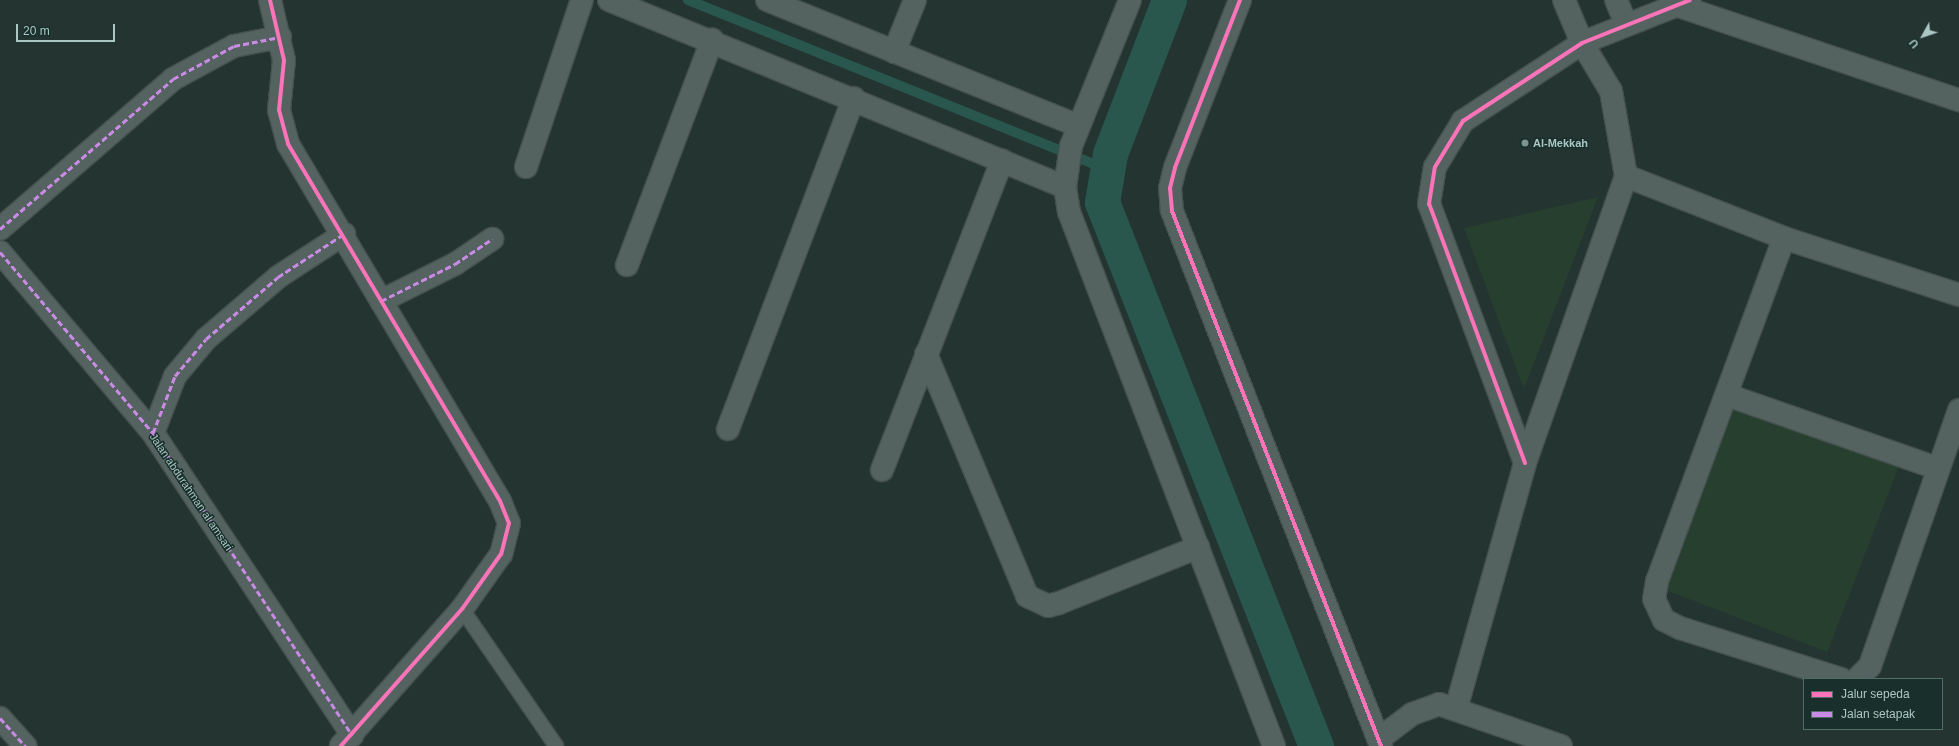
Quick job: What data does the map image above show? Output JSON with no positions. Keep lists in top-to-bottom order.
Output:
{
  "streets": {
    "street": ["Jalan abdurahman al amsari"]
  },
  "places": ["Al-Mekkah"],
  "legend": ["Jalur sepeda", "Jalan setapak"],
  "scale_bar": "20 m",
  "north": "bottom left"
}
